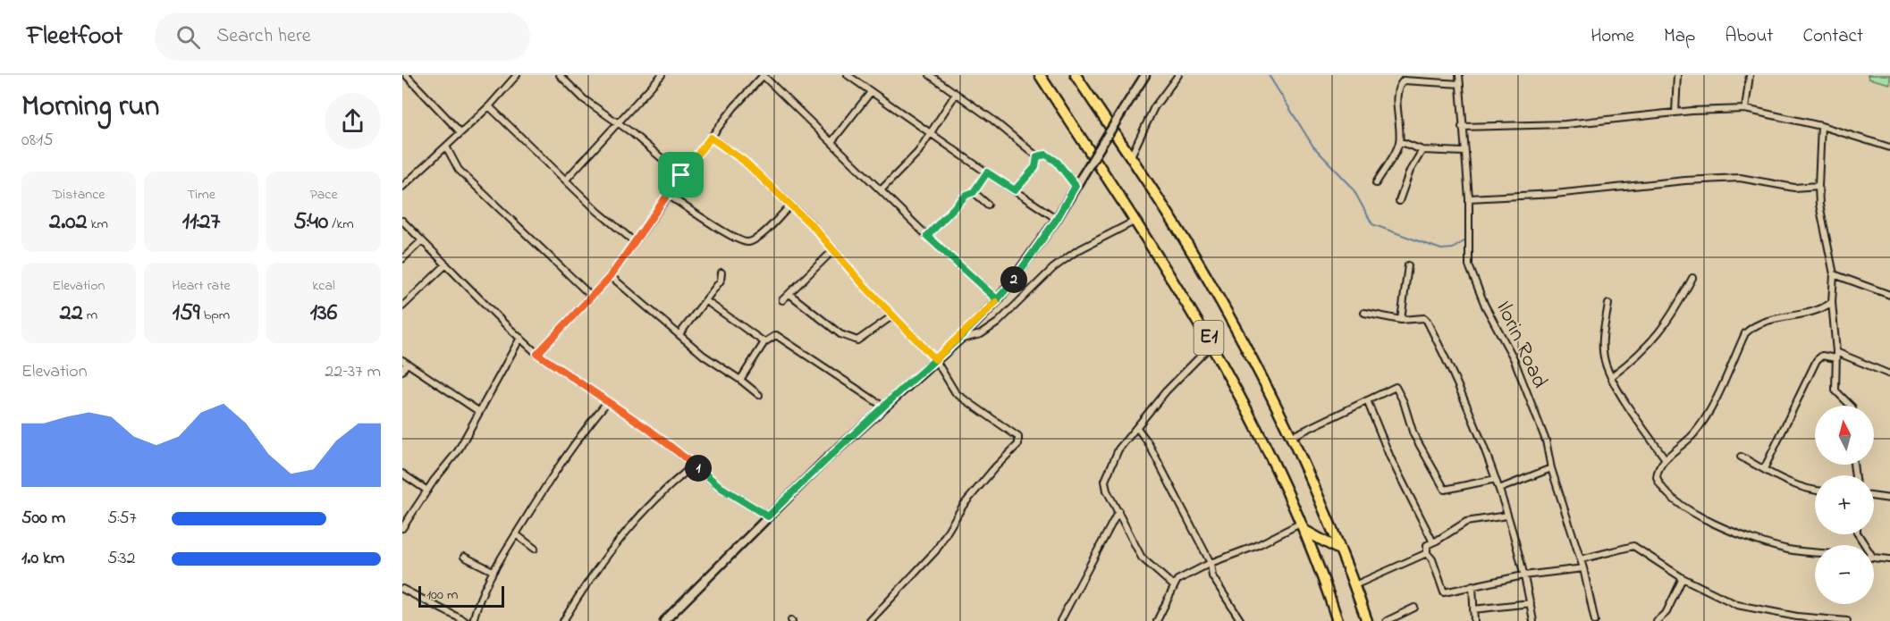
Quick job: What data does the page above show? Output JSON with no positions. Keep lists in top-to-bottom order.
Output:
{
  "streets": {
    "highway": ["E1"],
    "street": ["Ilorin Road"]
  },
  "scale_bar": "100 m",
  "north": "top",
  "page": {
    "header": "Fleetfoot",
    "search": "Search here",
    "nav": [
      "Home",
      "Map",
      "About",
      "Contact"
    ],
    "heading": ["Morning run", "08:15"],
    "stats": [
      ["Distance", "2.02 km"],
      ["Time", "11:27"],
      ["Pace", "5:40 /km"],
      ["Elevation", "22 m"],
      ["Heart rate", "159 bpm"],
      ["kcal", "136"]
    ],
    "pins": ["2", "1"],
    "chart": ["Elevation", "22–37 m"],
    "map_buttons": ["+", "−"],
    "list": [
      {
        "name": "500 m",
        "note": "5:57"
      },
      {
        "name": "1.0 km",
        "note": "5:32"
      }
    ],
    "scale": "100 m"
  }
}
